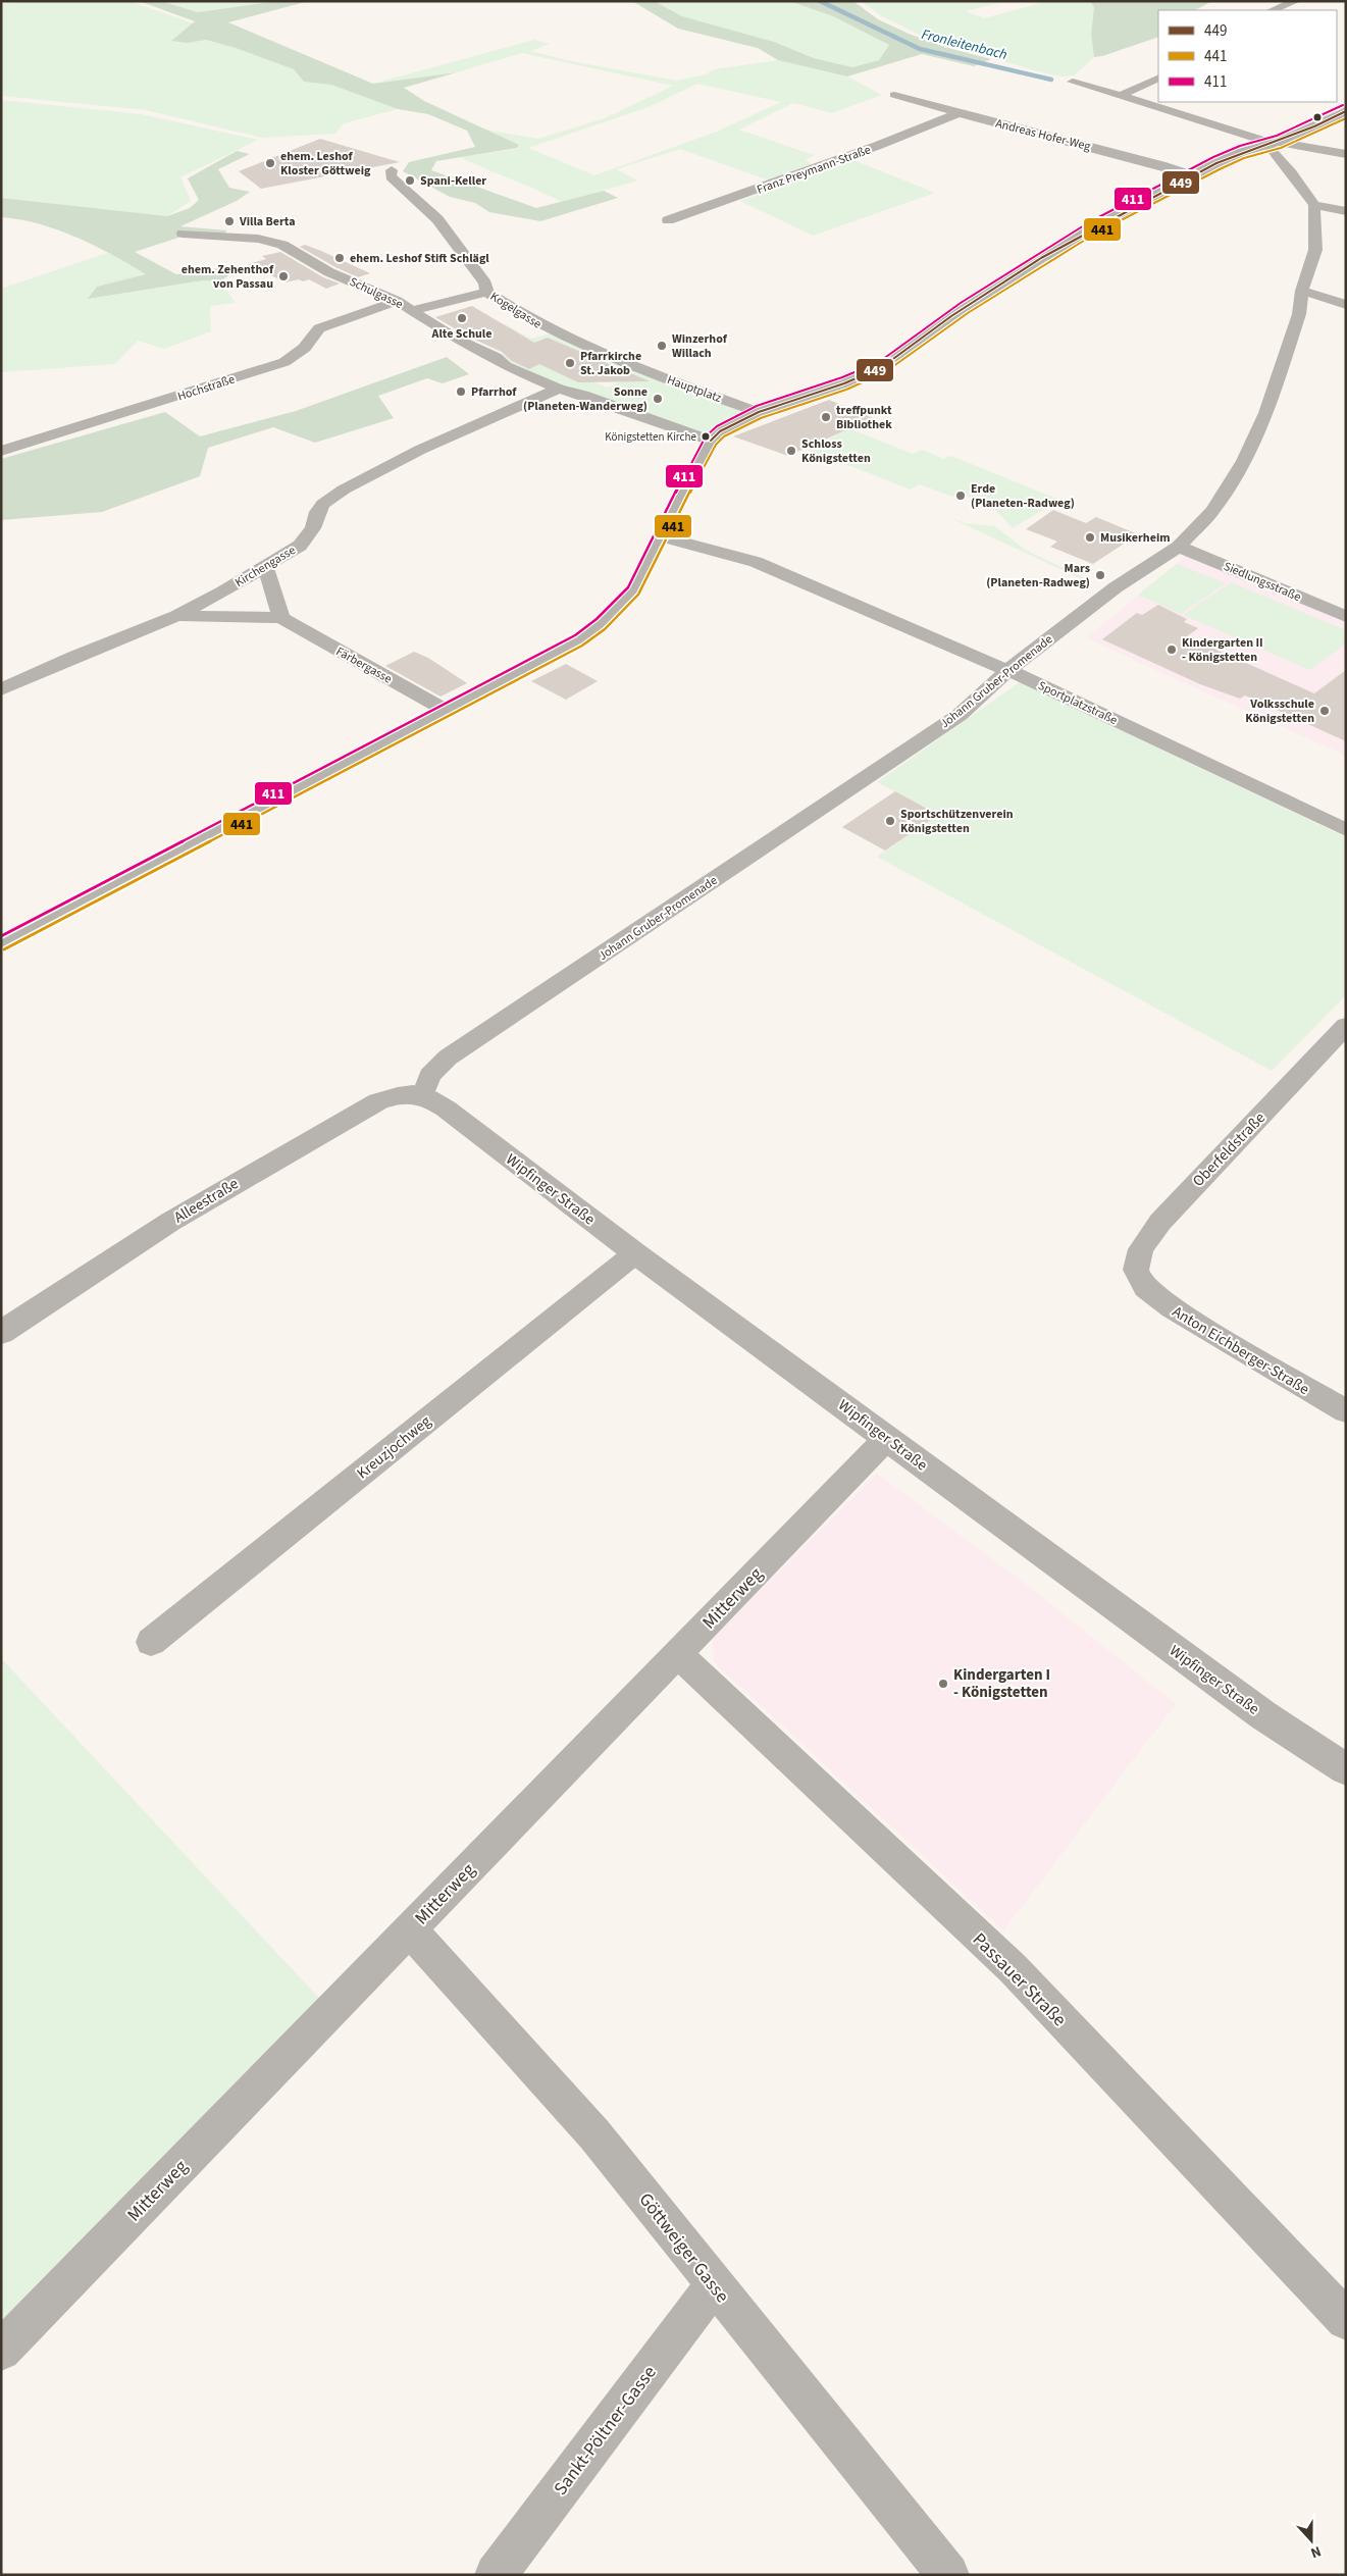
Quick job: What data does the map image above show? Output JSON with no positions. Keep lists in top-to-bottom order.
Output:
{
  "streets": {
    "street": [
      "Andreas Hofer-Weg",
      "Franz Preymann-Straße",
      "Schulgasse",
      "Kogelgasse",
      "Hochstraße",
      "Hauptplatz",
      "Kirchengasse",
      "Siedlungsstraße",
      "Färbergasse",
      "Johann Gruber-Promenade",
      "Sportplatzstraße",
      "Oberfeldstraße",
      "Wipfinger Straße",
      "Alleestraße",
      "Anton Eichberger-Straße",
      "Kreuzjochweg",
      "Mitterweg",
      "Passauer Straße",
      "Göttweiger Gasse",
      "Sankt-Pöltner-Gasse"
    ]
  },
  "crossings": [
    ["Andreas Hofer-Weg", "Franz Preymann-Straße"],
    ["Schulgasse", "Hochstraße"],
    ["Schulgasse", "Kirchengasse"],
    ["Kogelgasse", "Hauptplatz"],
    ["Kirchengasse", "Färbergasse"],
    ["Siedlungsstraße", "Johann Gruber-Promenade"],
    ["Johann Gruber-Promenade", "Sportplatzstraße"],
    ["Johann Gruber-Promenade", "Wipfinger Straße"],
    ["Johann Gruber-Promenade", "Alleestraße"],
    ["Oberfeldstraße", "Anton Eichberger-Straße"],
    ["Wipfinger Straße", "Alleestraße"],
    ["Wipfinger Straße", "Kreuzjochweg"],
    ["Wipfinger Straße", "Mitterweg"],
    ["Mitterweg", "Passauer Straße"],
    ["Mitterweg", "Göttweiger Gasse"],
    ["Göttweiger Gasse", "Sankt-Pöltner-Gasse"]
  ],
  "water": ["Fronleitenbach"],
  "places": [
    "ehem. Leshof Kloster Göttweig",
    "Spani-Keller",
    "Villa Berta",
    "ehem. Leshof Stift Schlägl",
    "ehem. Zehenthof von Passau",
    "Alte Schule",
    "Winzerhof Willach",
    "Pfarrkirche St. Jakob",
    "Pfarrhof",
    "Sonne (Planeten-Wanderweg)",
    "treffpunkt Bibliothek",
    "Königstetten Kirche",
    "Schloss Königstetten",
    "Erde (Planeten-Radweg)",
    "Musikerheim",
    "Mars (Planeten-Radweg)",
    "Kindergarten II - Königstetten",
    "Volksschule Königstetten",
    "Sportschützenverein Königstetten",
    "Kindergarten I - Königstetten"
  ],
  "lines": ["transit line 411", "transit line 449", "transit line 441"],
  "legend": ["449", "441", "411"],
  "north": "bottom"
}
